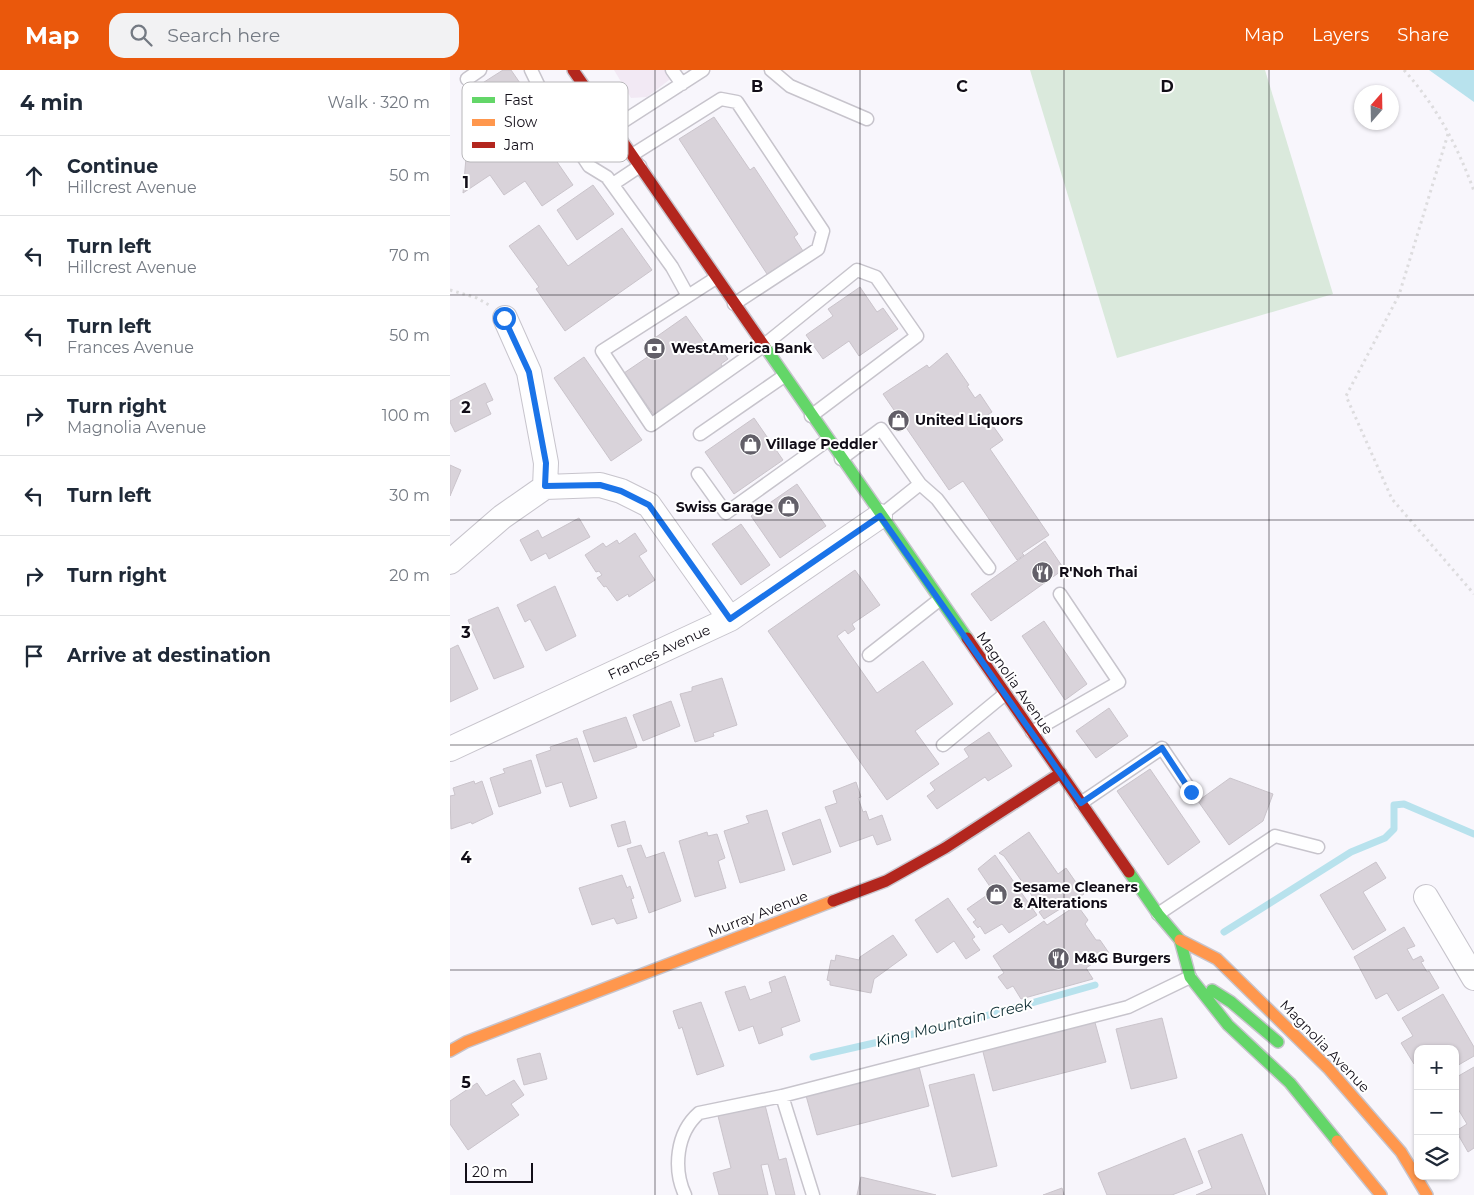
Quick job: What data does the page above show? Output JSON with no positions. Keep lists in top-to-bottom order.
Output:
{
  "streets": {
    "main road": ["Magnolia Avenue", "Murray Avenue"],
    "street": ["Frances Avenue"]
  },
  "crossings": [
    ["Frances Avenue", "Magnolia Avenue"],
    ["Magnolia Avenue", "Murray Avenue"]
  ],
  "water": ["King Mountain Creek"],
  "places": {
    "bank": ["WestAmerica Bank"],
    "shop": [
      "United Liquors",
      "Village Peddler",
      "Swiss Garage",
      "Sesame Cleaners & Alterations"
    ],
    "restaurant": ["R'Noh Thai", "M&G Burgers"]
  },
  "legend": ["Fast", "Slow", "Jam"],
  "scale_bar": "20 m",
  "north": "top",
  "page": {
    "header": "Map",
    "search": "Search here",
    "nav": ["Map", "Layers", "Share"],
    "heading": ["4 min", "Walk · 320 m"],
    "list": [
      ["Continue", "Hillcrest Avenue", "50 m"],
      ["Turn left", "Hillcrest Avenue", "70 m"],
      ["Turn left", "Frances Avenue", "50 m"],
      ["Turn right", "Magnolia Avenue", "100 m"],
      ["Turn left", "30 m"],
      ["Turn right", "20 m"],
      "Arrive at destination"
    ],
    "map_buttons": ["+", "−"],
    "scale": "20 m"
  },
  "grid": {
    "columns": ["B", "C", "D"],
    "rows": [
      "1",
      "2",
      "3",
      "4",
      "5"
    ]
  }
}
